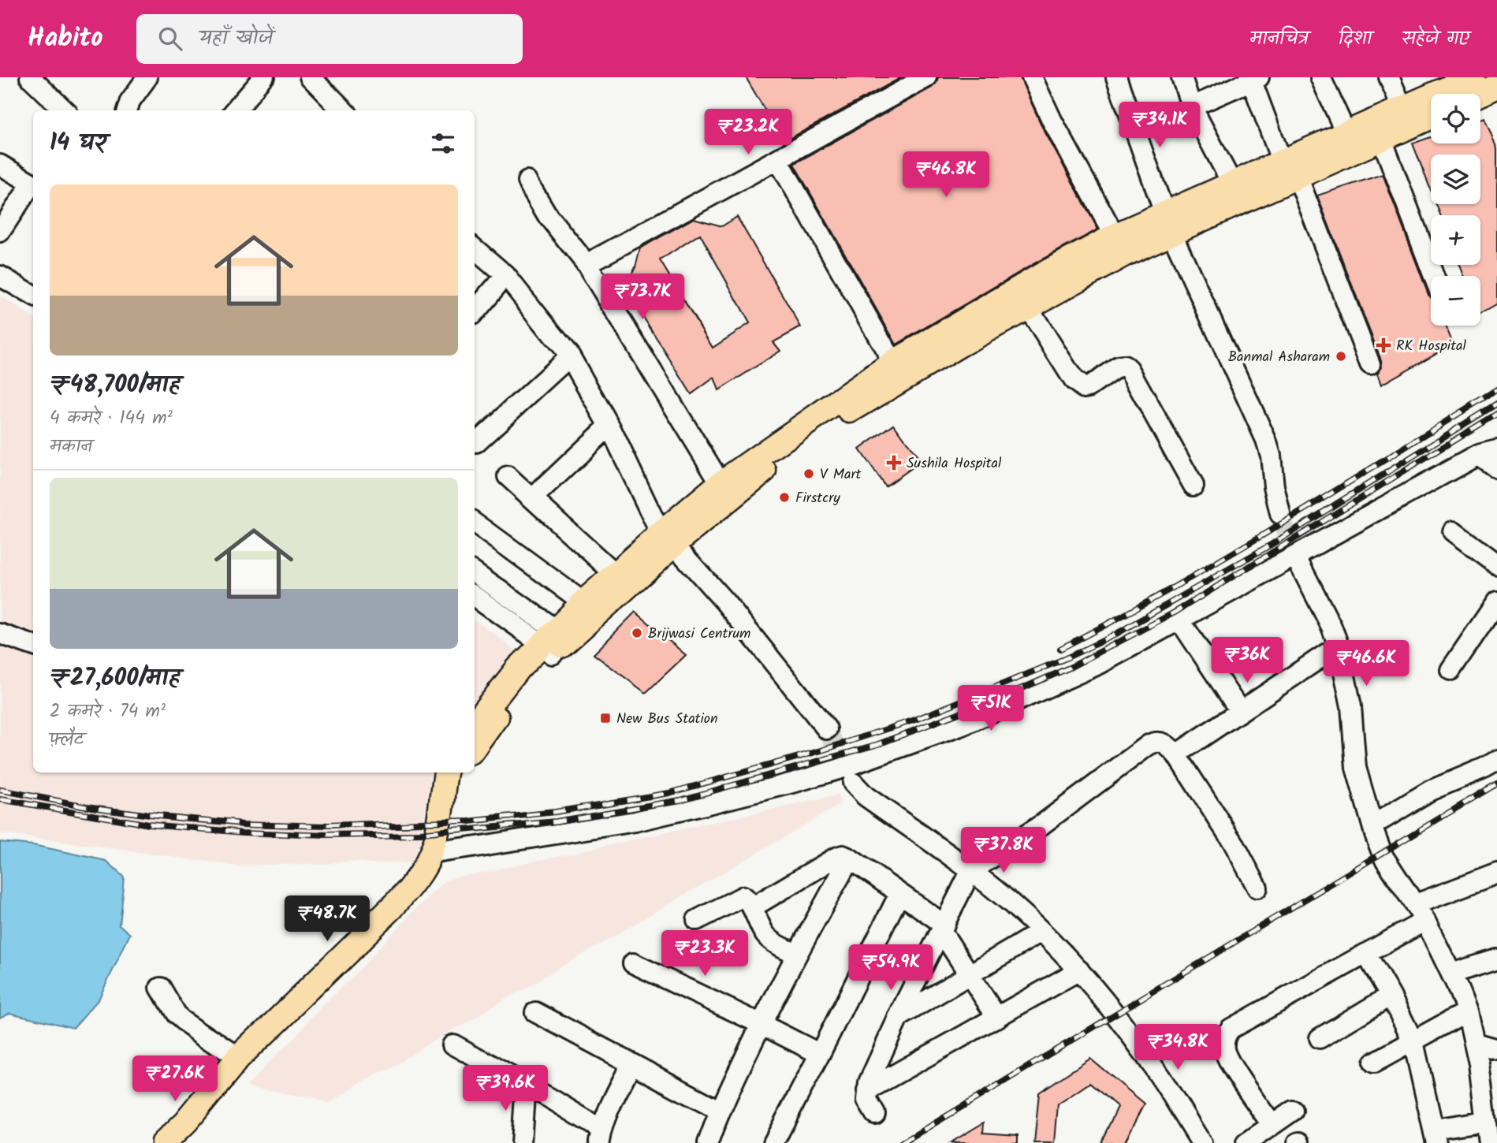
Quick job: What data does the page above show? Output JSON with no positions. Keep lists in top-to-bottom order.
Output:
{
  "places": {
    "health": ["RK Hospital", "Sushila Hospital"],
    "other": [
      "Banmal Asharam",
      "V Mart",
      "Firstcry",
      "Brijwasi Centrum"
    ],
    "transit": ["New Bus Station"]
  },
  "page": {
    "header": "Habito",
    "search": "यहाँ खोजें",
    "nav": ["मानचित्र", "दिशा", "सहेजे गए"],
    "map_buttons": ["+", "−"],
    "price": [
      "₹34.1K",
      "₹23.2K",
      "₹46.8K",
      "₹73.7K",
      "₹36K",
      "₹46.6K",
      "₹51K",
      "₹37.8K",
      "₹48.7K",
      "₹23.3K",
      "₹54.9K",
      "₹34.8K",
      "₹27.6K",
      "₹39.6K"
    ],
    "heading": "14 घर",
    "list": [
      {
        "name": "₹48,700/माह",
        "note": "4 कमरे · 144 m² · मकान"
      },
      {
        "name": "₹27,600/माह",
        "note": "2 कमरे · 74 m² · फ़्लैट"
      }
    ]
  }
}
